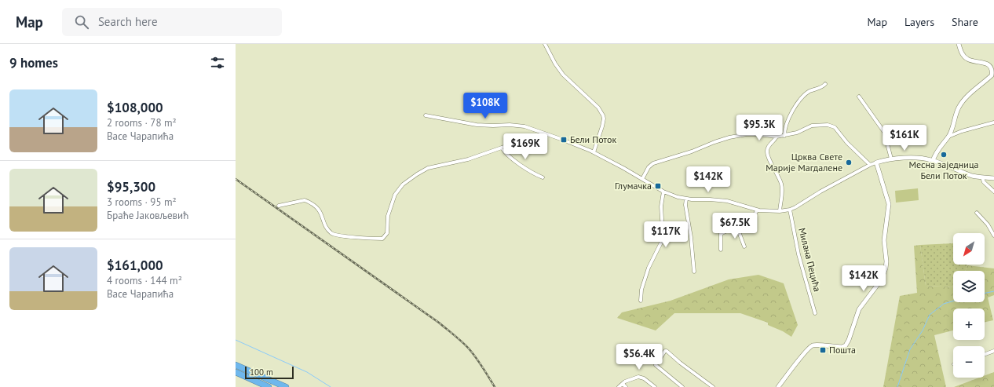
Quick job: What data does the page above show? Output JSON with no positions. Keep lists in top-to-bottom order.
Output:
{
  "streets": {
    "street": ["Милана Пецића"]
  },
  "places": {
    "transit": ["Бели Поток", "Глумачка", "Пошта"],
    "other": ["Месна заједница Бели Поток", "Црква Свете Марије Магдалене"]
  },
  "scale_bar": "100 m",
  "north": "bottom left",
  "page": {
    "header": "Map",
    "search": "Search here",
    "nav": ["Map", "Layers", "Share"],
    "heading": "9 homes",
    "list": [
      {
        "name": "$108,000",
        "note": "2 rooms · 78 m² · Васе Чарапића"
      },
      {
        "name": "$95,300",
        "note": "3 rooms · 95 m² · Браће Јаковљевић"
      },
      {
        "name": "$161,000",
        "note": "4 rooms · 144 m² · Васе Чарапића"
      }
    ],
    "price": [
      "$108K",
      "$95.3K",
      "$161K",
      "$169K",
      "$142K",
      "$67.5K",
      "$117K",
      "$142K",
      "$56.4K"
    ],
    "map_buttons": ["+", "−"],
    "scale": "100 m"
  }
}
